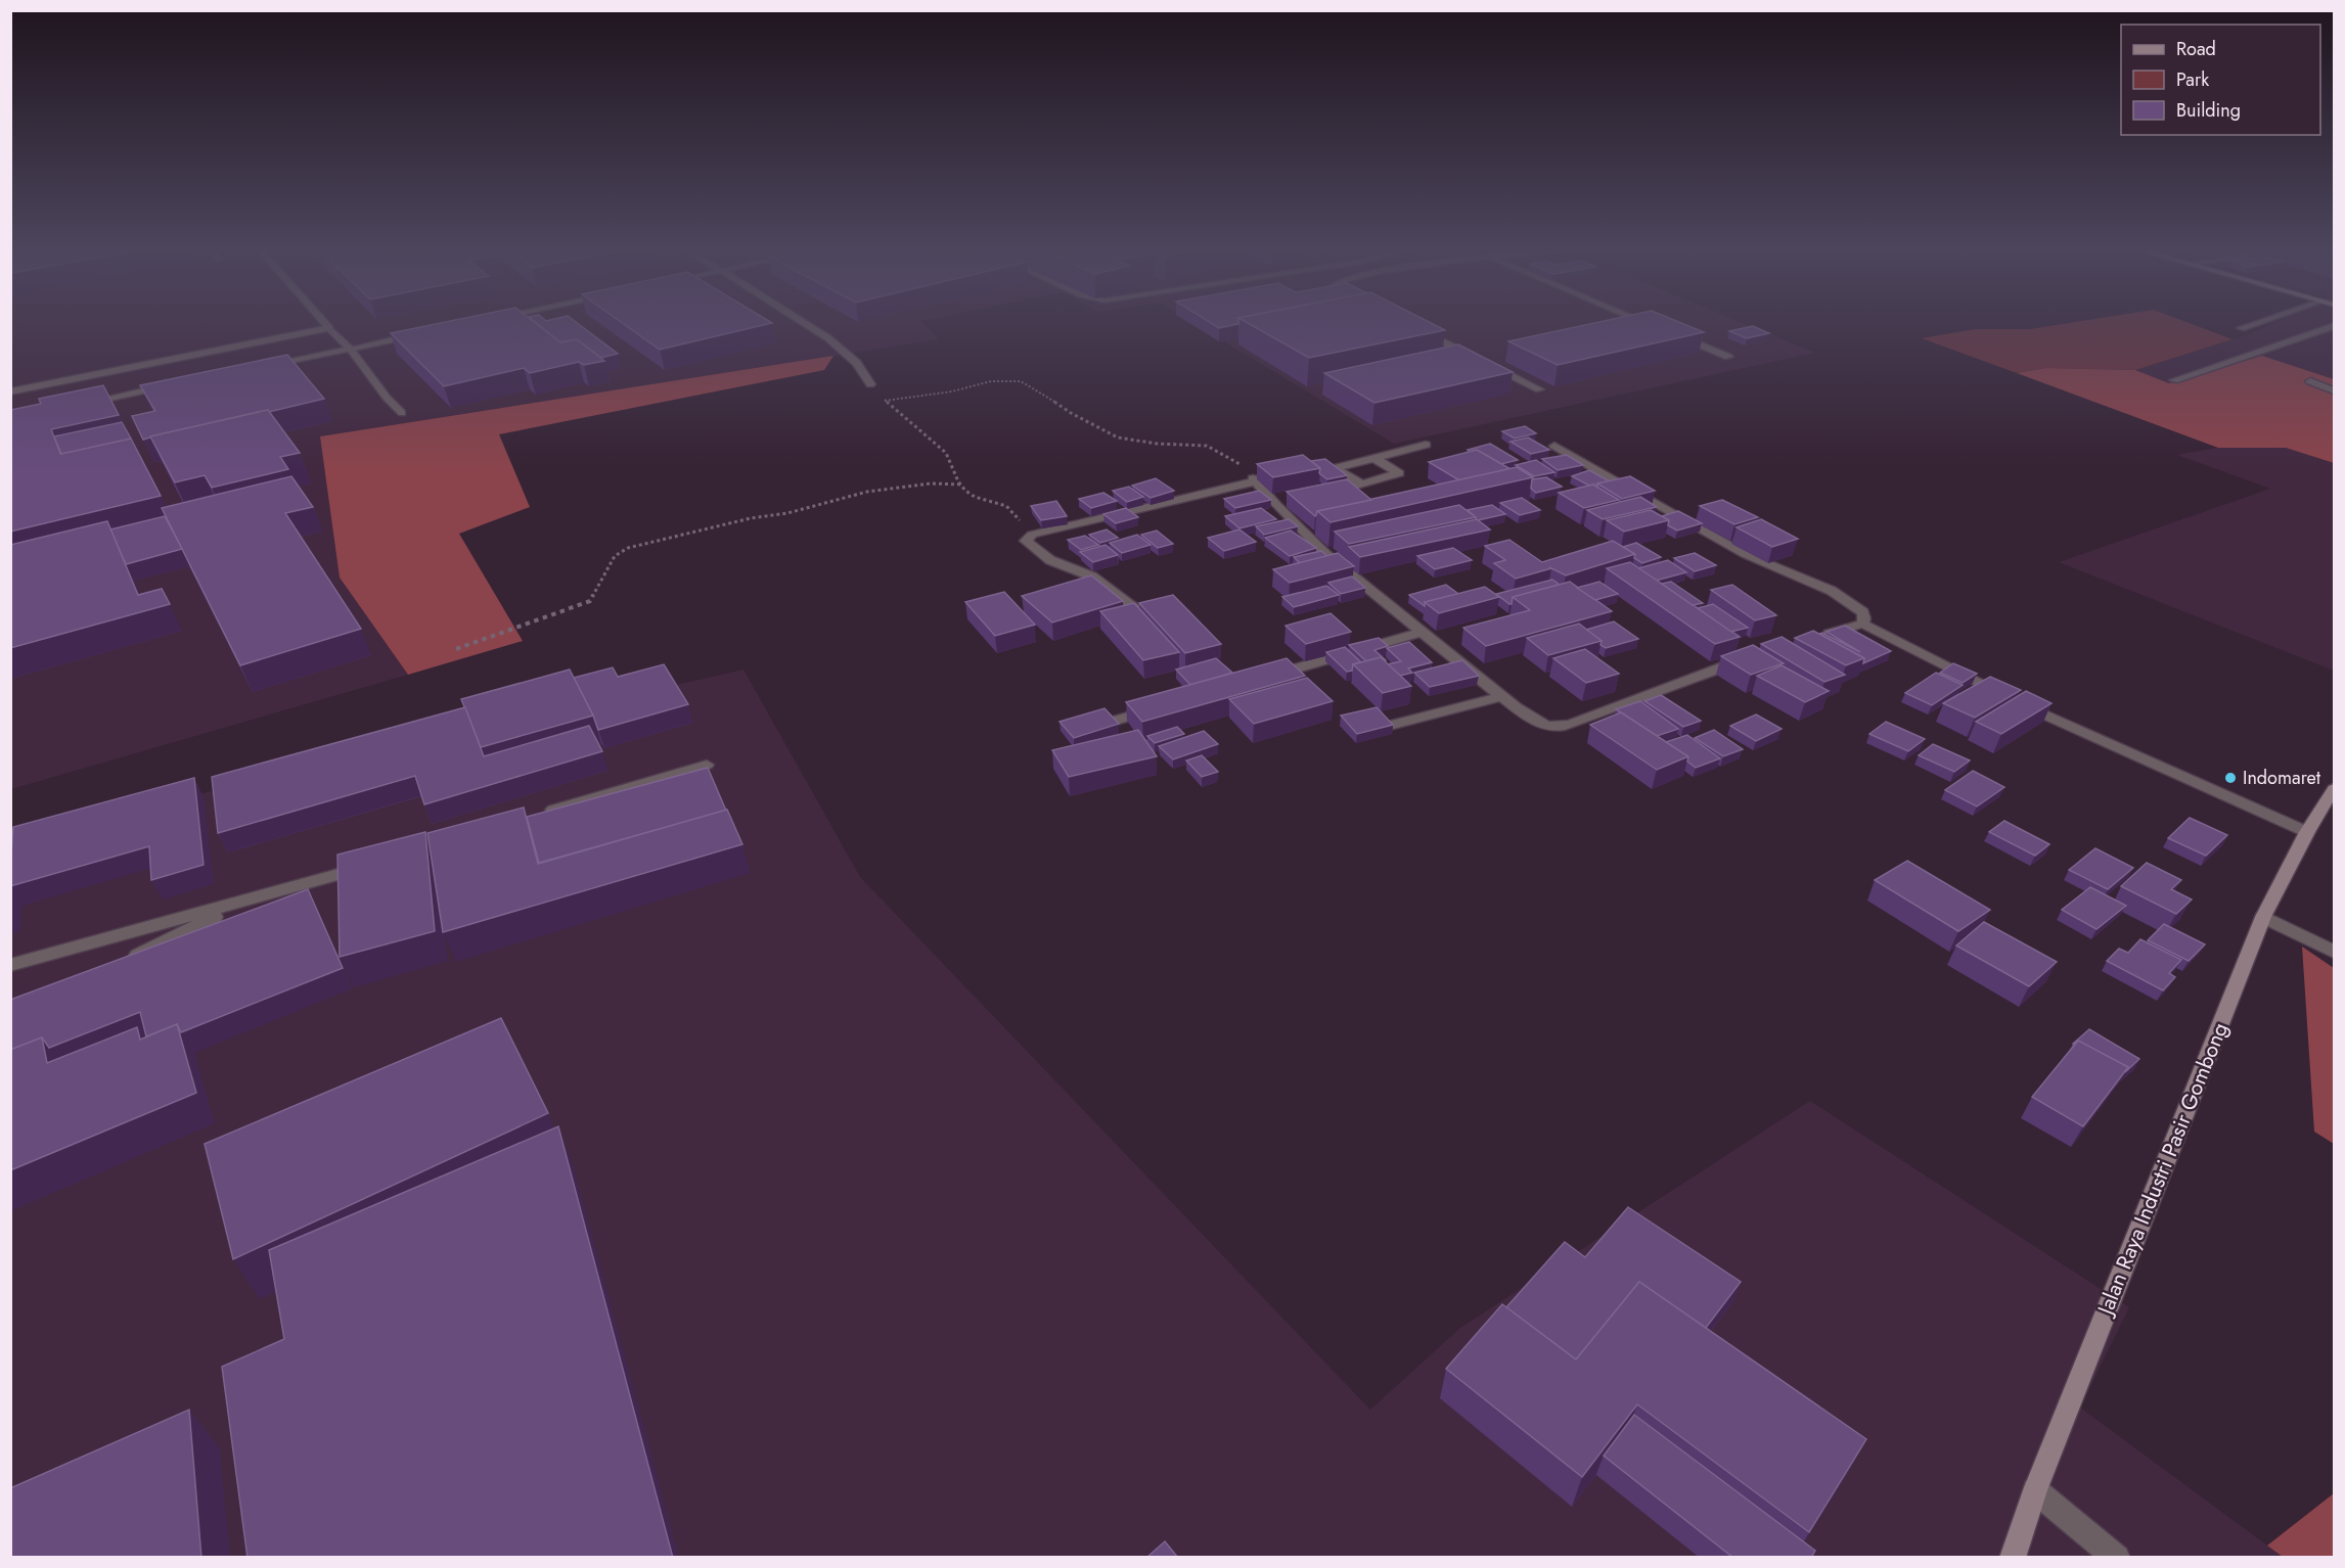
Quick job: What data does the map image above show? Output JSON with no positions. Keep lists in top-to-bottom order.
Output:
{
  "streets": {
    "main road": ["Jalan Raya Industri Pasir Gombong"]
  },
  "places": ["Indomaret"],
  "legend": ["Road", "Park", "Building"]
}
